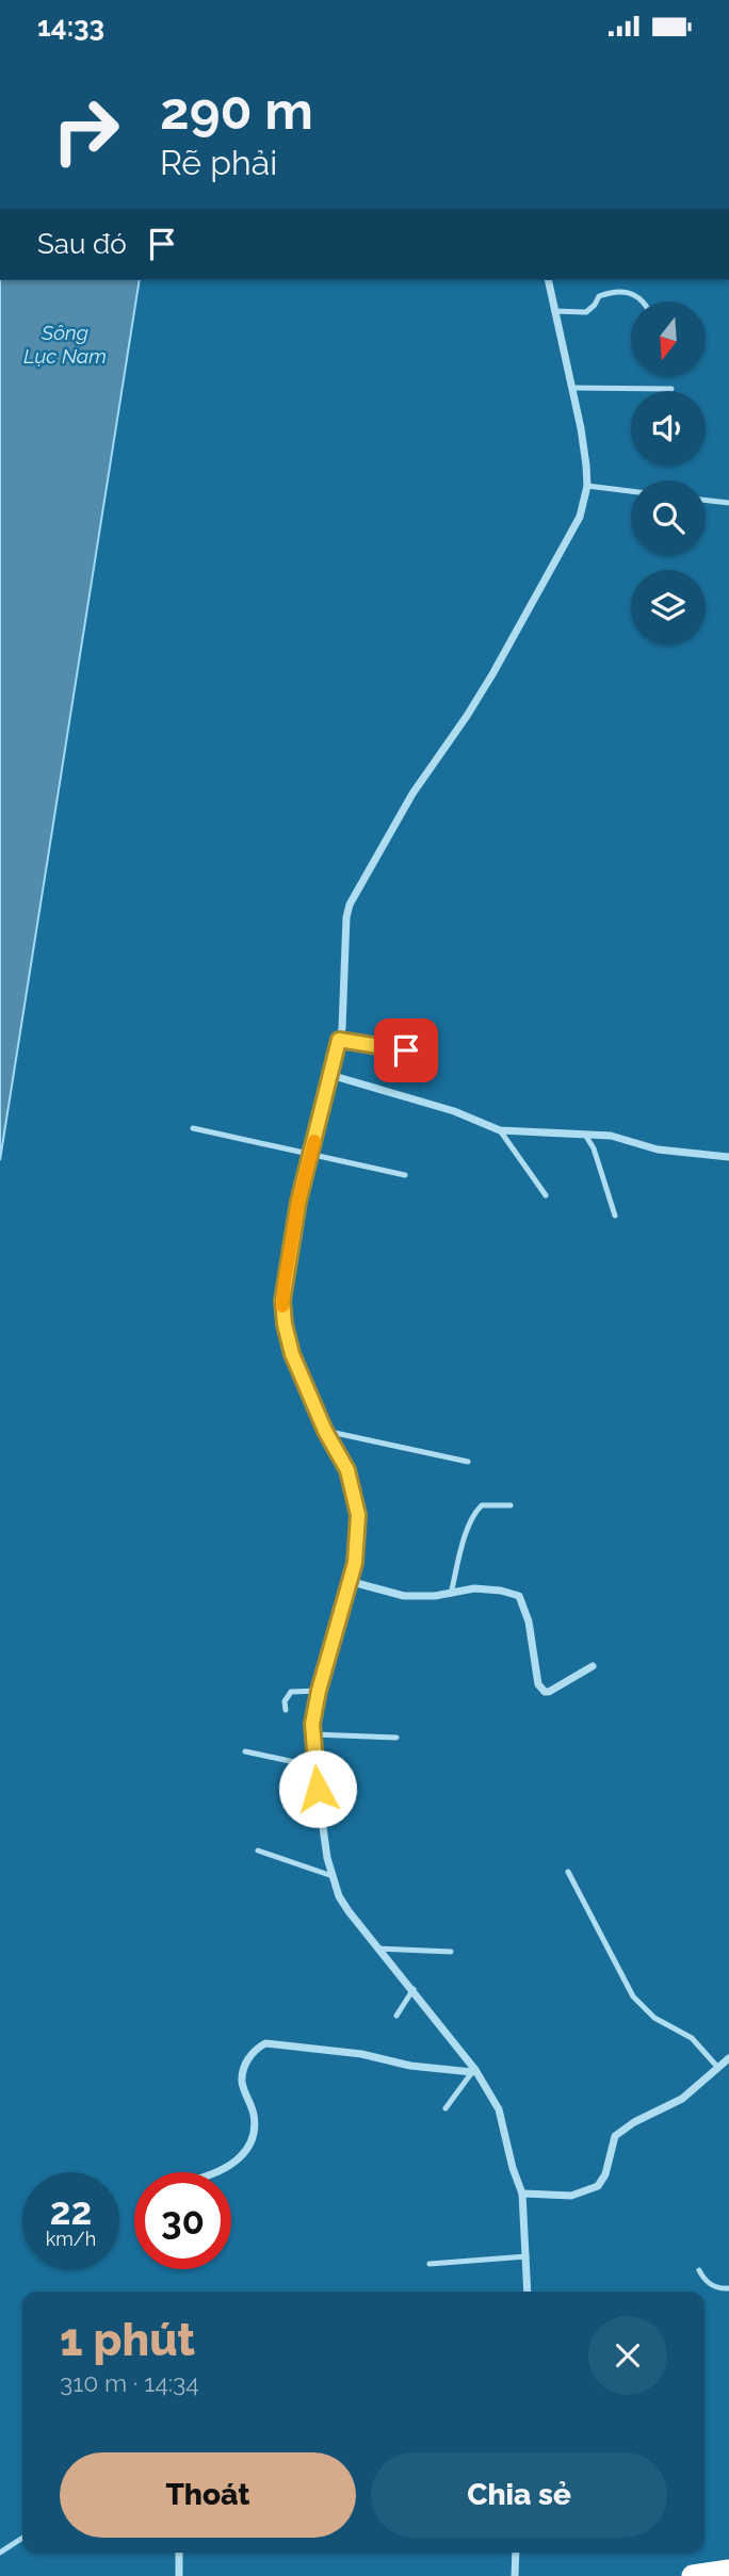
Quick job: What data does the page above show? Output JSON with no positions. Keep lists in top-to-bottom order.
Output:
{
  "water": ["Sông Lục Nam"],
  "north": "bottom",
  "page": {
    "status": "14:33",
    "turn": ["290 m", "Rẽ phải"],
    "then": "Sau đó",
    "speed": "22 km/h",
    "limit": "30",
    "heading": ["1 phút", "310 m · 14:34"],
    "buttons": ["Thoát", "Chia sẻ"]
  }
}
